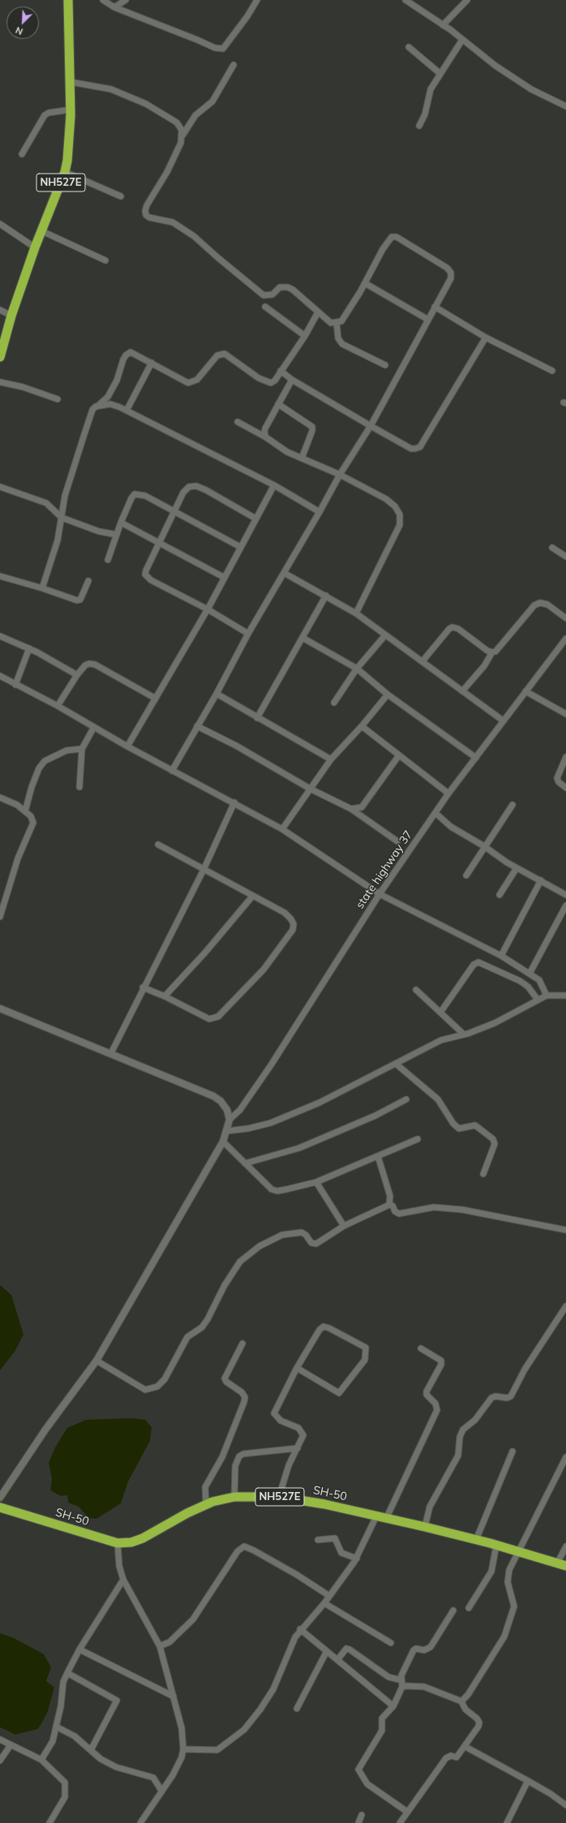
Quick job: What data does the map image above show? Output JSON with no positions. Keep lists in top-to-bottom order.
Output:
{
  "streets": {
    "highway": ["NH527E", "SH-50"],
    "street": ["state highway 37"]
  },
  "north": "bottom left"
}
